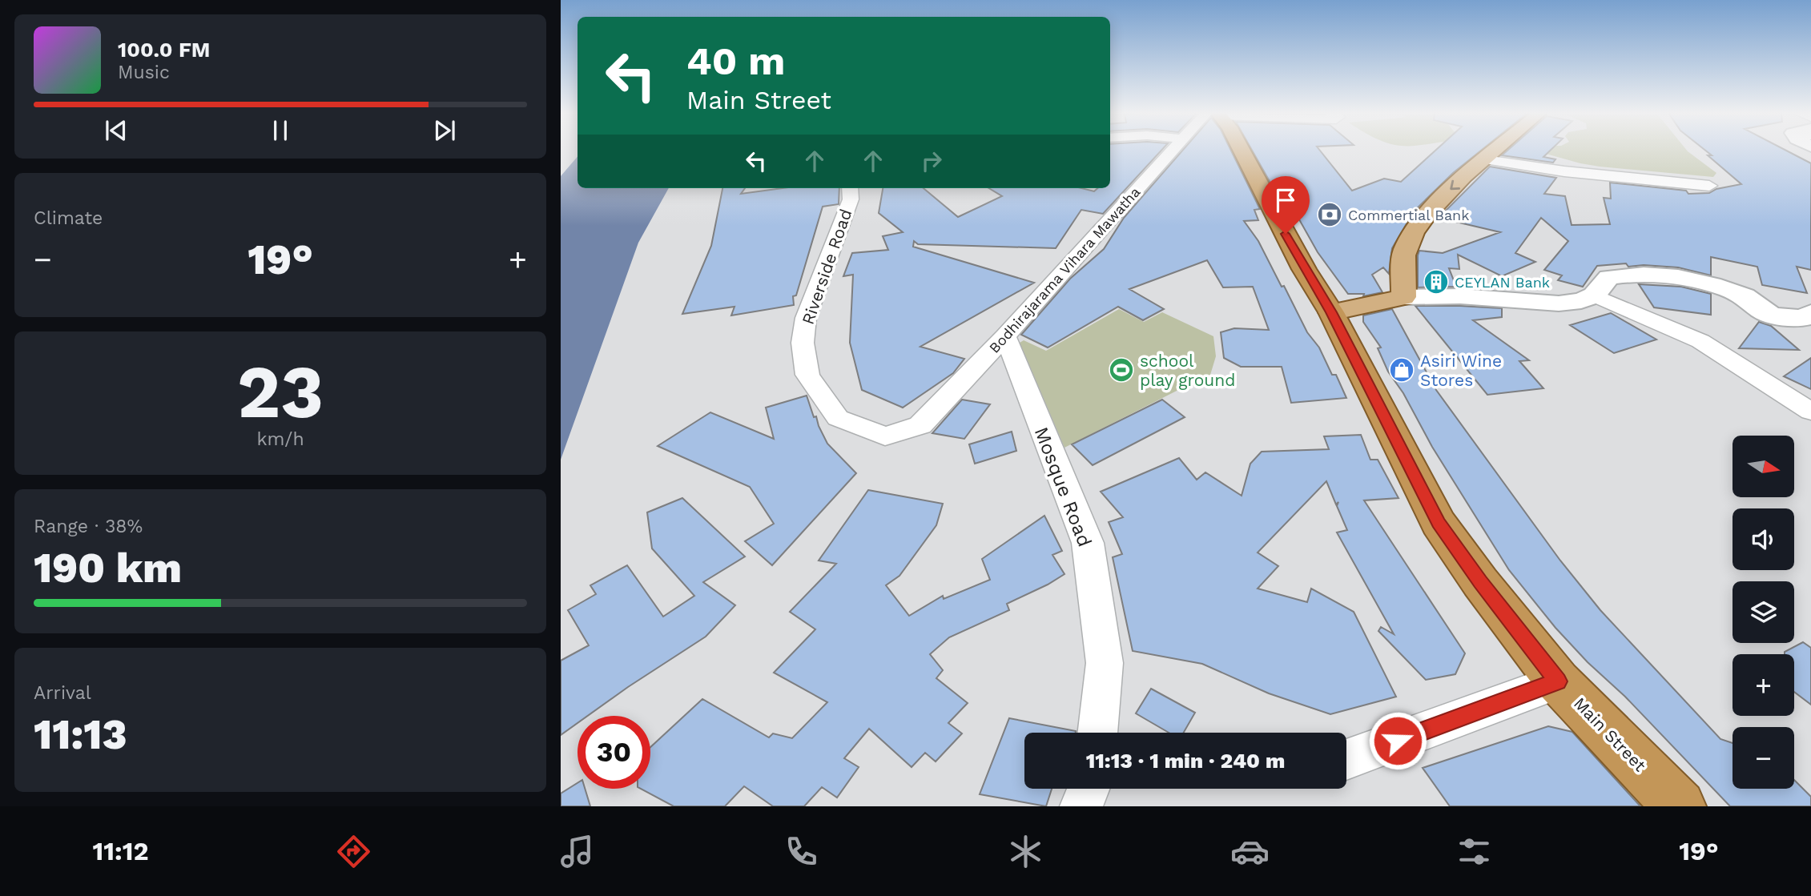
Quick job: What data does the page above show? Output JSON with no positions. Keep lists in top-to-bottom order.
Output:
{
  "streets": {
    "highway": ["Main Street"],
    "street": ["Riverside Road", "Bodhirajarama Vihara Mawatha", "Mosque Road"]
  },
  "crossings": [
    ["Riverside Road", "Bodhirajarama Vihara Mawatha"],
    ["Bodhirajarama Vihara Mawatha", "Mosque Road"]
  ],
  "places": {
    "bank": ["Commertial Bank"],
    "building": ["CEYLAN Bank"],
    "sports": ["school play ground"],
    "shop": ["Asiri Wine Stores"]
  },
  "north": "right",
  "page": {
    "turn": ["40 m", "Main Street"],
    "song": ["100.0 FM", "Music"],
    "tile": [
      "Climate",
      ["23", "km/h"],
      ["Range · 38%", "190 km"],
      ["Arrival", "11:13"]
    ],
    "heat": ["−", "19°", "+"],
    "map_buttons": ["+", "−"],
    "limit": "30",
    "trip": "11:13 · 1 min · 240 m",
    "tabs": ["11:12", "19°"]
  }
}
